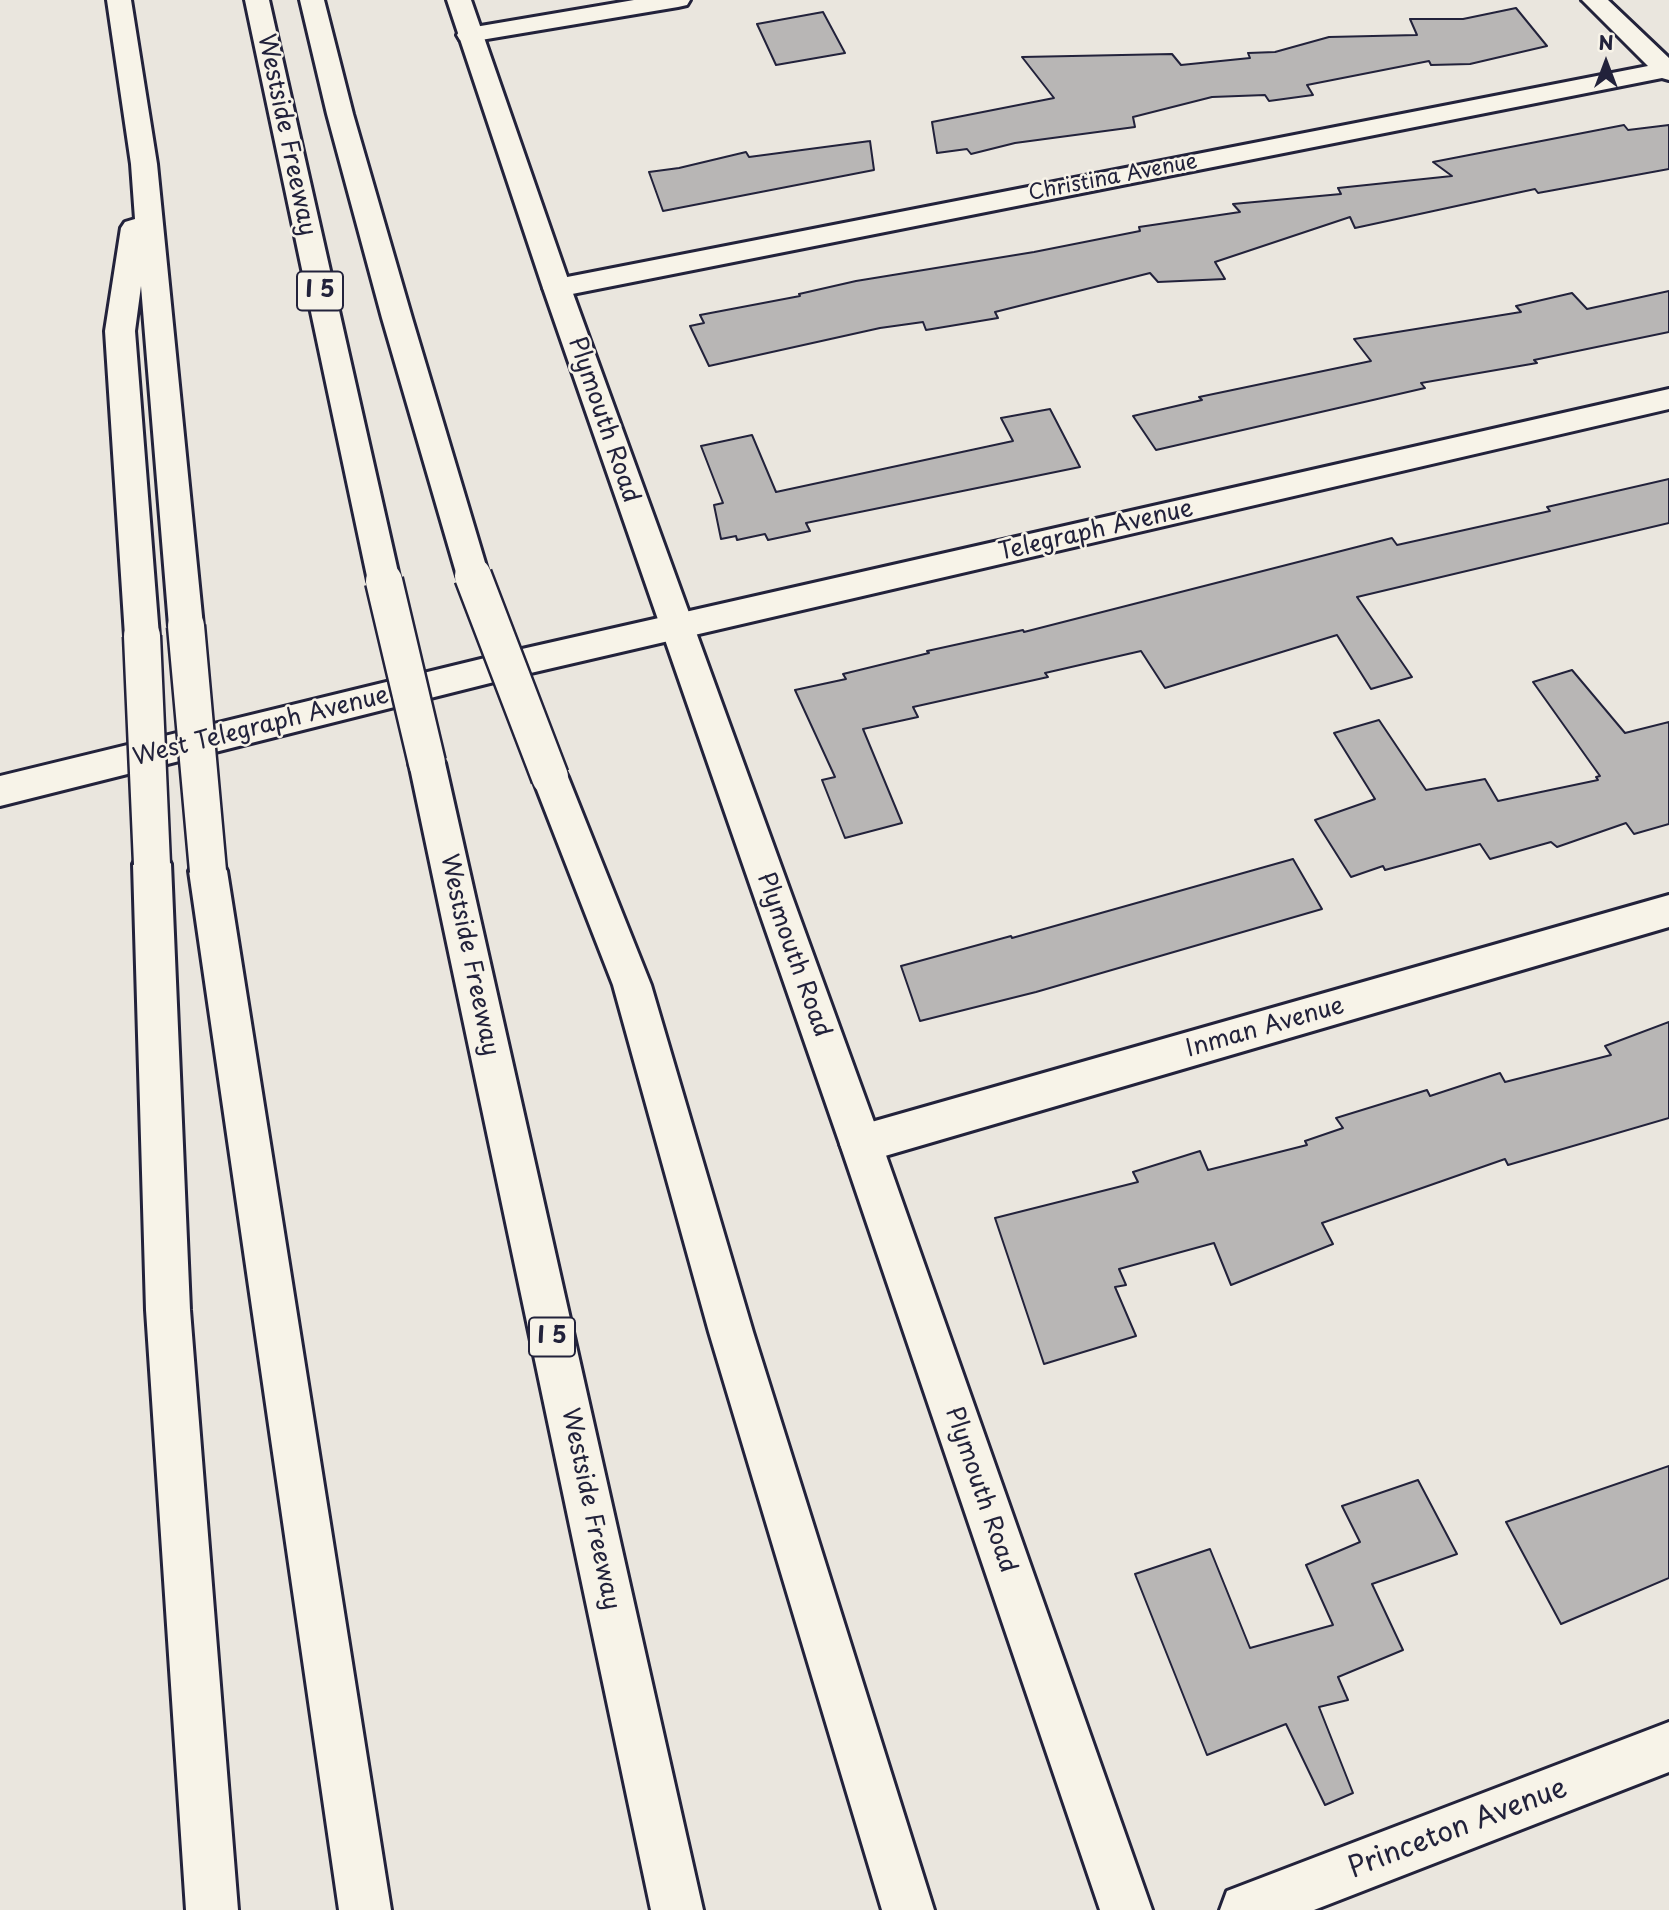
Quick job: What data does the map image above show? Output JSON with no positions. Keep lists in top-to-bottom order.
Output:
{
  "streets": {
    "main road": [
      "Westside Freeway",
      "Christina Avenue",
      "I 5",
      "Plymouth Road",
      "Telegraph Avenue",
      "West Telegraph Avenue",
      "Inman Avenue",
      "Princeton Avenue"
    ]
  },
  "crossings": [
    ["Christina Avenue", "Plymouth Road"],
    ["Plymouth Road", "Telegraph Avenue"],
    ["Plymouth Road", "Inman Avenue"],
    ["Telegraph Avenue", "West Telegraph Avenue"]
  ],
  "north": "top"
}
